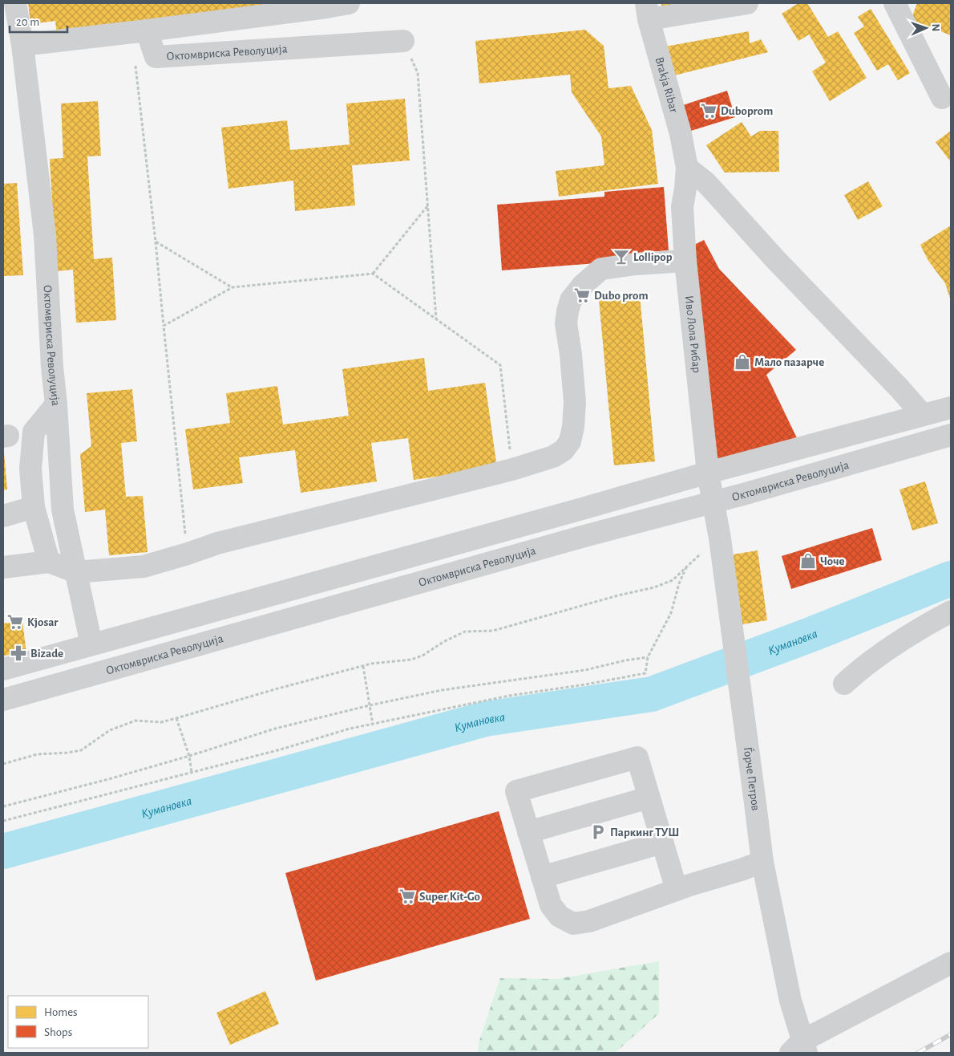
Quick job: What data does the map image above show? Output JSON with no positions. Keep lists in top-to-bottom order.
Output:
{
  "streets": {
    "street": [
      "Октомвриска Револуција",
      "Brakja Ribar",
      "Иво Лола Рибар",
      "Ѓорче Петров"
    ]
  },
  "crossings": [
    ["Октомвриска Револуција", "Иво Лола Рибар"],
    ["Октомвриска Револуција", "Ѓорче Петров"],
    ["Brakja Ribar", "Иво Лола Рибар"],
    ["Иво Лола Рибар", "Ѓорче Петров"]
  ],
  "water": ["Кумановка"],
  "places": {
    "supermarket": [
      "Duboprom",
      "Dubo prom",
      "Kjosar",
      "Super Kit-Go"
    ],
    "bar": ["Lollipop"],
    "shop": ["Мало пазарче", "Чоче"],
    "pharmacy": ["Bizade"],
    "parking": ["Паркинг ТУШ"]
  },
  "legend": ["Homes", "Shops"],
  "scale_bar": "20 m",
  "north": "right"
}
